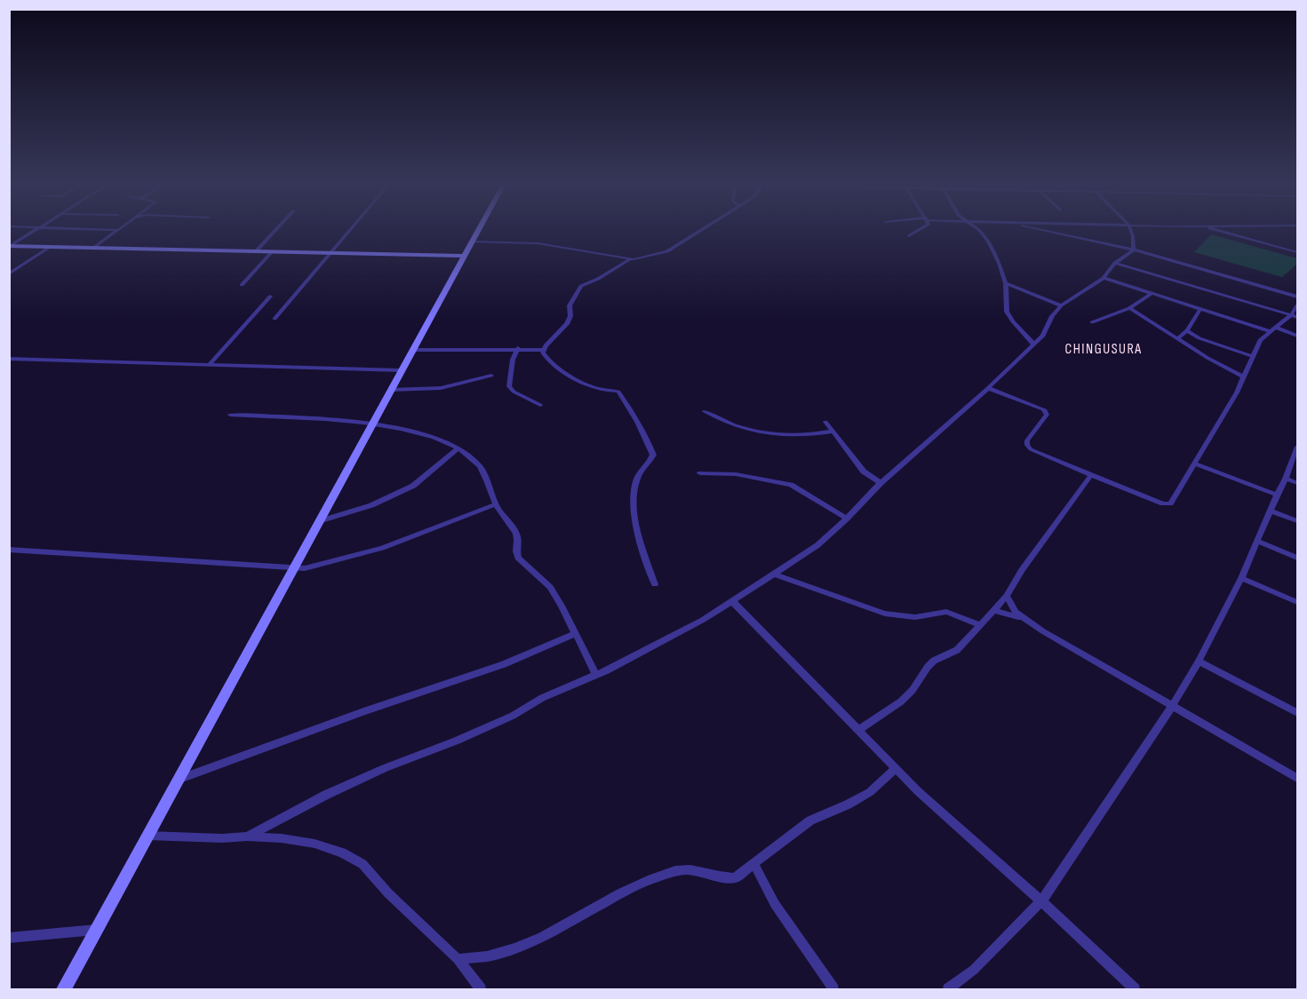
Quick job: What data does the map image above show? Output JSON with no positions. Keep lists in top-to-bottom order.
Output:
{
  "districts": ["CHINGUSURA"]
}
